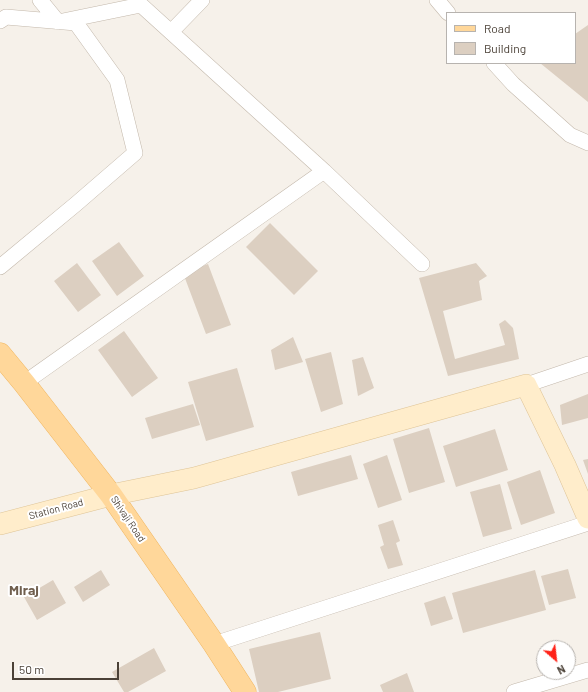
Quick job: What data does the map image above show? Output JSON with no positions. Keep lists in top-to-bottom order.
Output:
{
  "streets": {
    "main road": ["Station Road", "Shivaji Road"]
  },
  "crossings": [
    ["Station Road", "Shivaji Road"]
  ],
  "districts": ["Miraj"],
  "legend": ["Road", "Building"],
  "scale_bar": "50 m",
  "north": "bottom right"
}
